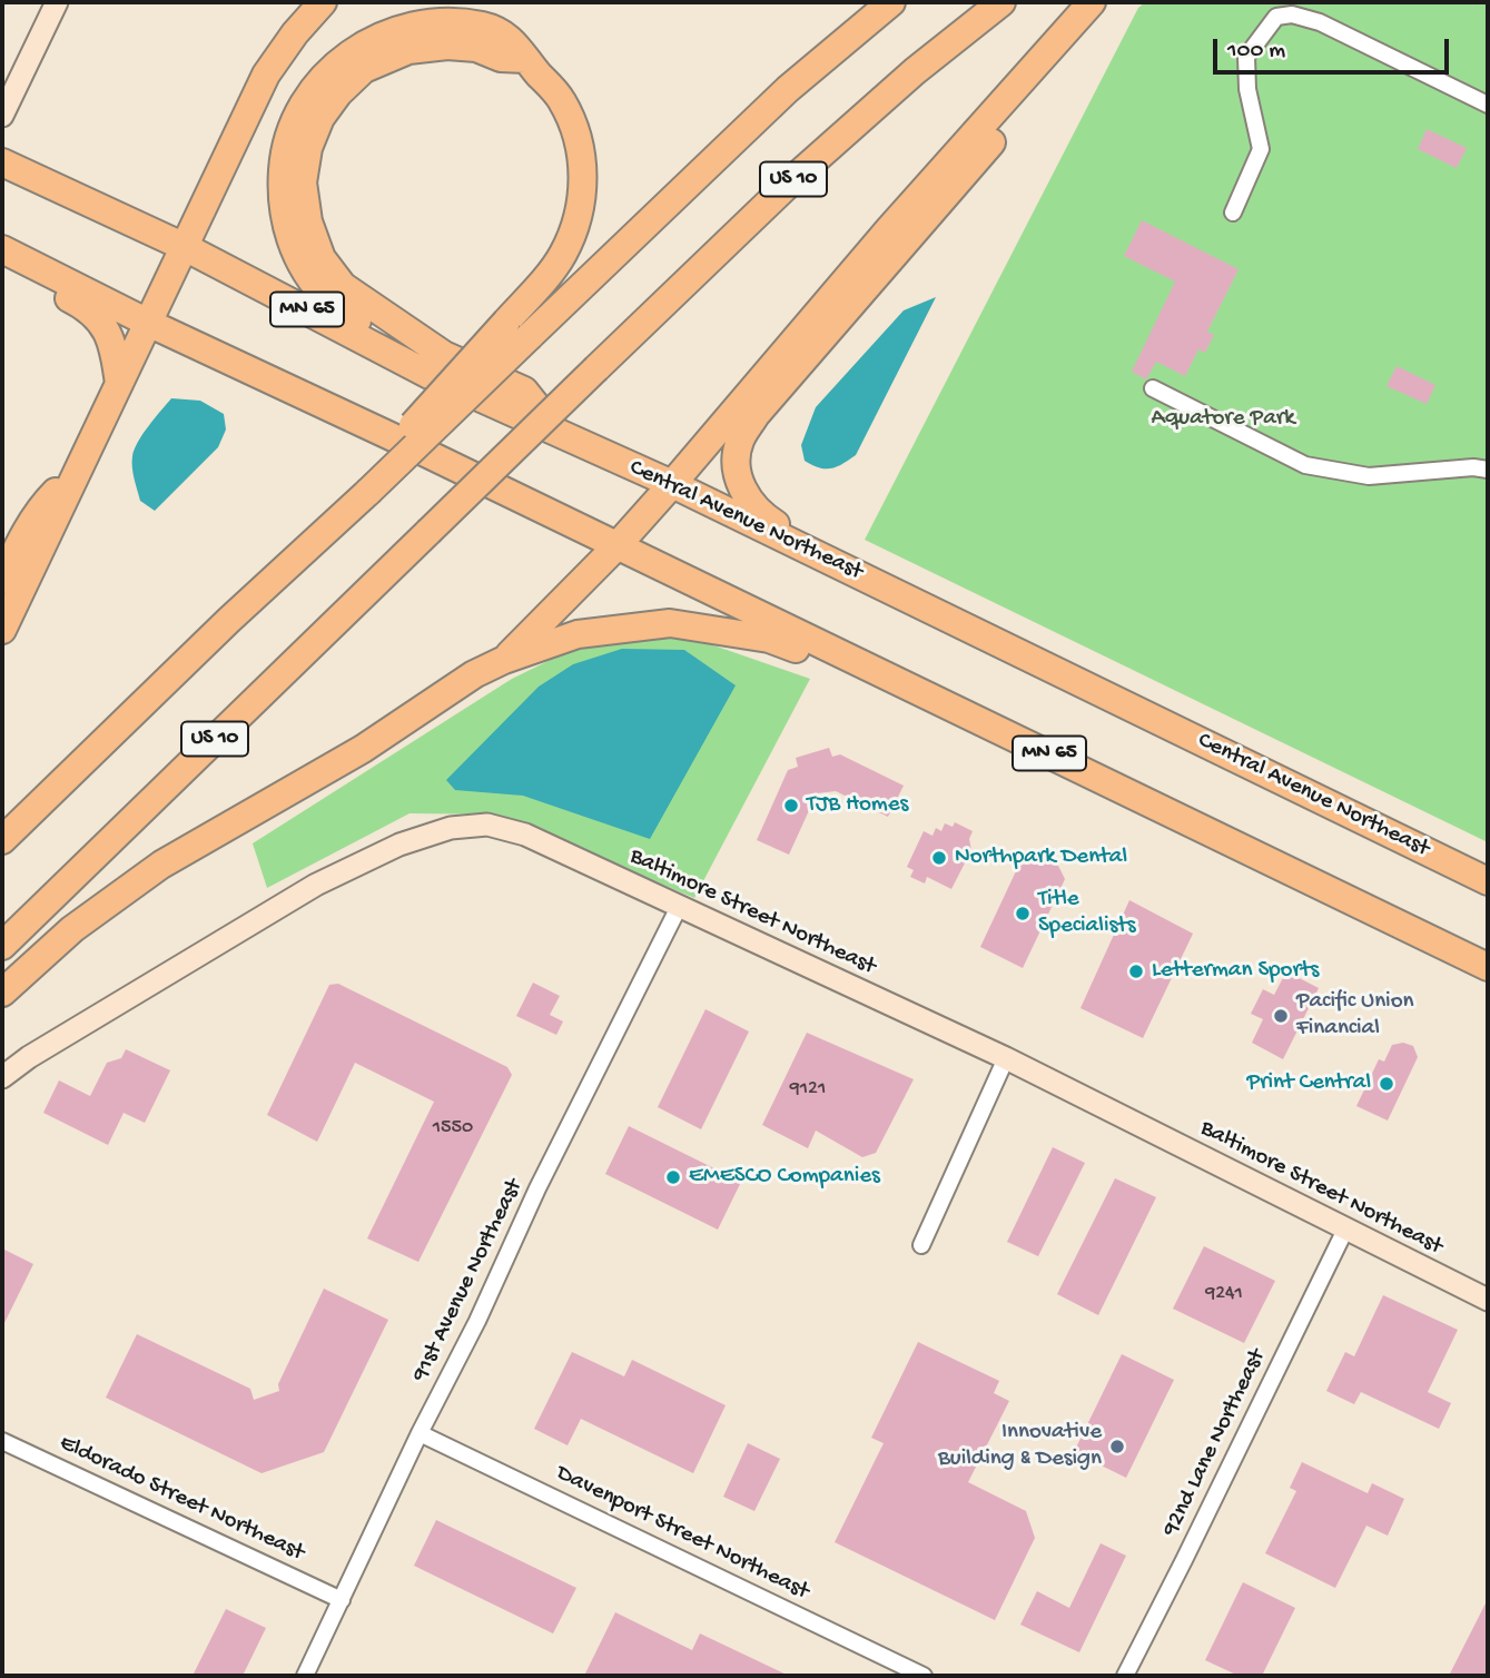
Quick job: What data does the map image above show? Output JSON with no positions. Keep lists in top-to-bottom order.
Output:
{
  "streets": {
    "highway": ["US 10", "MN 65", "Central Avenue Northeast"],
    "street": [
      "Baltimore Street Northeast",
      "91st Avenue Northeast",
      "92nd Lane Northeast",
      "Eldorado Street Northeast",
      "Davenport Street Northeast"
    ]
  },
  "crossings": [
    ["Baltimore Street Northeast", "91st Avenue Northeast"],
    ["Baltimore Street Northeast", "92nd Lane Northeast"],
    ["91st Avenue Northeast", "Eldorado Street Northeast"],
    ["91st Avenue Northeast", "Davenport Street Northeast"]
  ],
  "parks": ["Aquatore Park"],
  "places": [
    "TJB Homes",
    "Northpark Dental",
    "Title Specialists",
    "Letterman Sports",
    "Pacific Union Financial",
    "Print Central",
    "EMESCO Companies",
    "Innovative Building & Design"
  ],
  "house_numbers": ["9121", "1550", "9241"],
  "scale_bar": "100 m"
}
